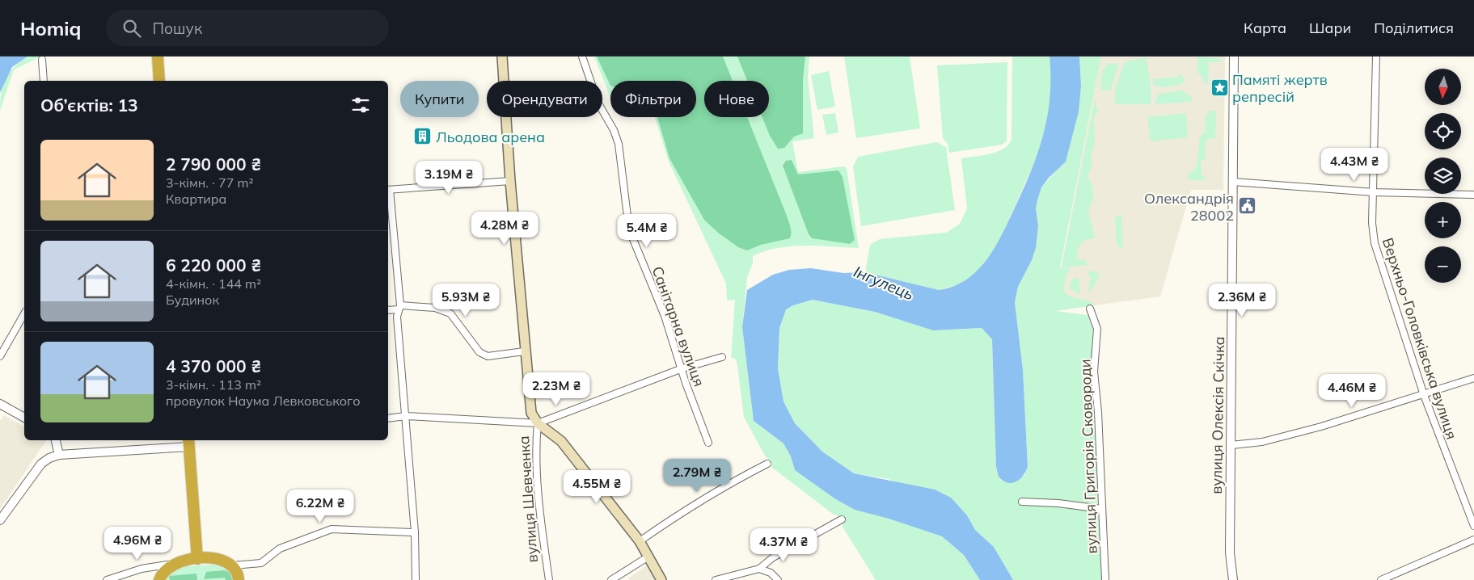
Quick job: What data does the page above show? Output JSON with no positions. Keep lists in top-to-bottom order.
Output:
{
  "streets": {
    "main road": ["вулиця Шевченка"],
    "street": [
      "Санітарна вулиця",
      "Верхньо-Головківська вулиця",
      "вулиця Олексія Скічка",
      "вулиця Григорія Сковороди"
    ]
  },
  "water": ["Інгулець"],
  "places": {
    "place": ["Памяті жертв репресій"],
    "building": ["Льодова арена"],
    "public building": ["Олександрія 28002"]
  },
  "north": "bottom",
  "page": {
    "header": "Homiq",
    "search": "Пошук",
    "nav": ["Карта", "Шари", "Поділитися"],
    "map_buttons": ["+", "−"],
    "chip": [
      "Купити",
      "Орендувати",
      "Фільтри",
      "Нове"
    ],
    "heading": "Об’єктів: 13",
    "list": [
      {
        "name": "2 790 000 ₴",
        "note": "3-кімн. · 77 m² · Квартира"
      },
      {
        "name": "6 220 000 ₴",
        "note": "4-кімн. · 144 m² · Будинок"
      },
      {
        "name": "4 370 000 ₴",
        "note": "3-кімн. · 113 m² · провулок Наума Левковського"
      }
    ],
    "price": [
      "4.43M ₴",
      "3.19M ₴",
      "4.28M ₴",
      "5.4M ₴",
      "5.93M ₴",
      "2.36M ₴",
      "2.23M ₴",
      "4.46M ₴",
      "2.79M ₴",
      "4.55M ₴",
      "6.22M ₴",
      "4.96M ₴",
      "4.37M ₴"
    ]
  }
}
